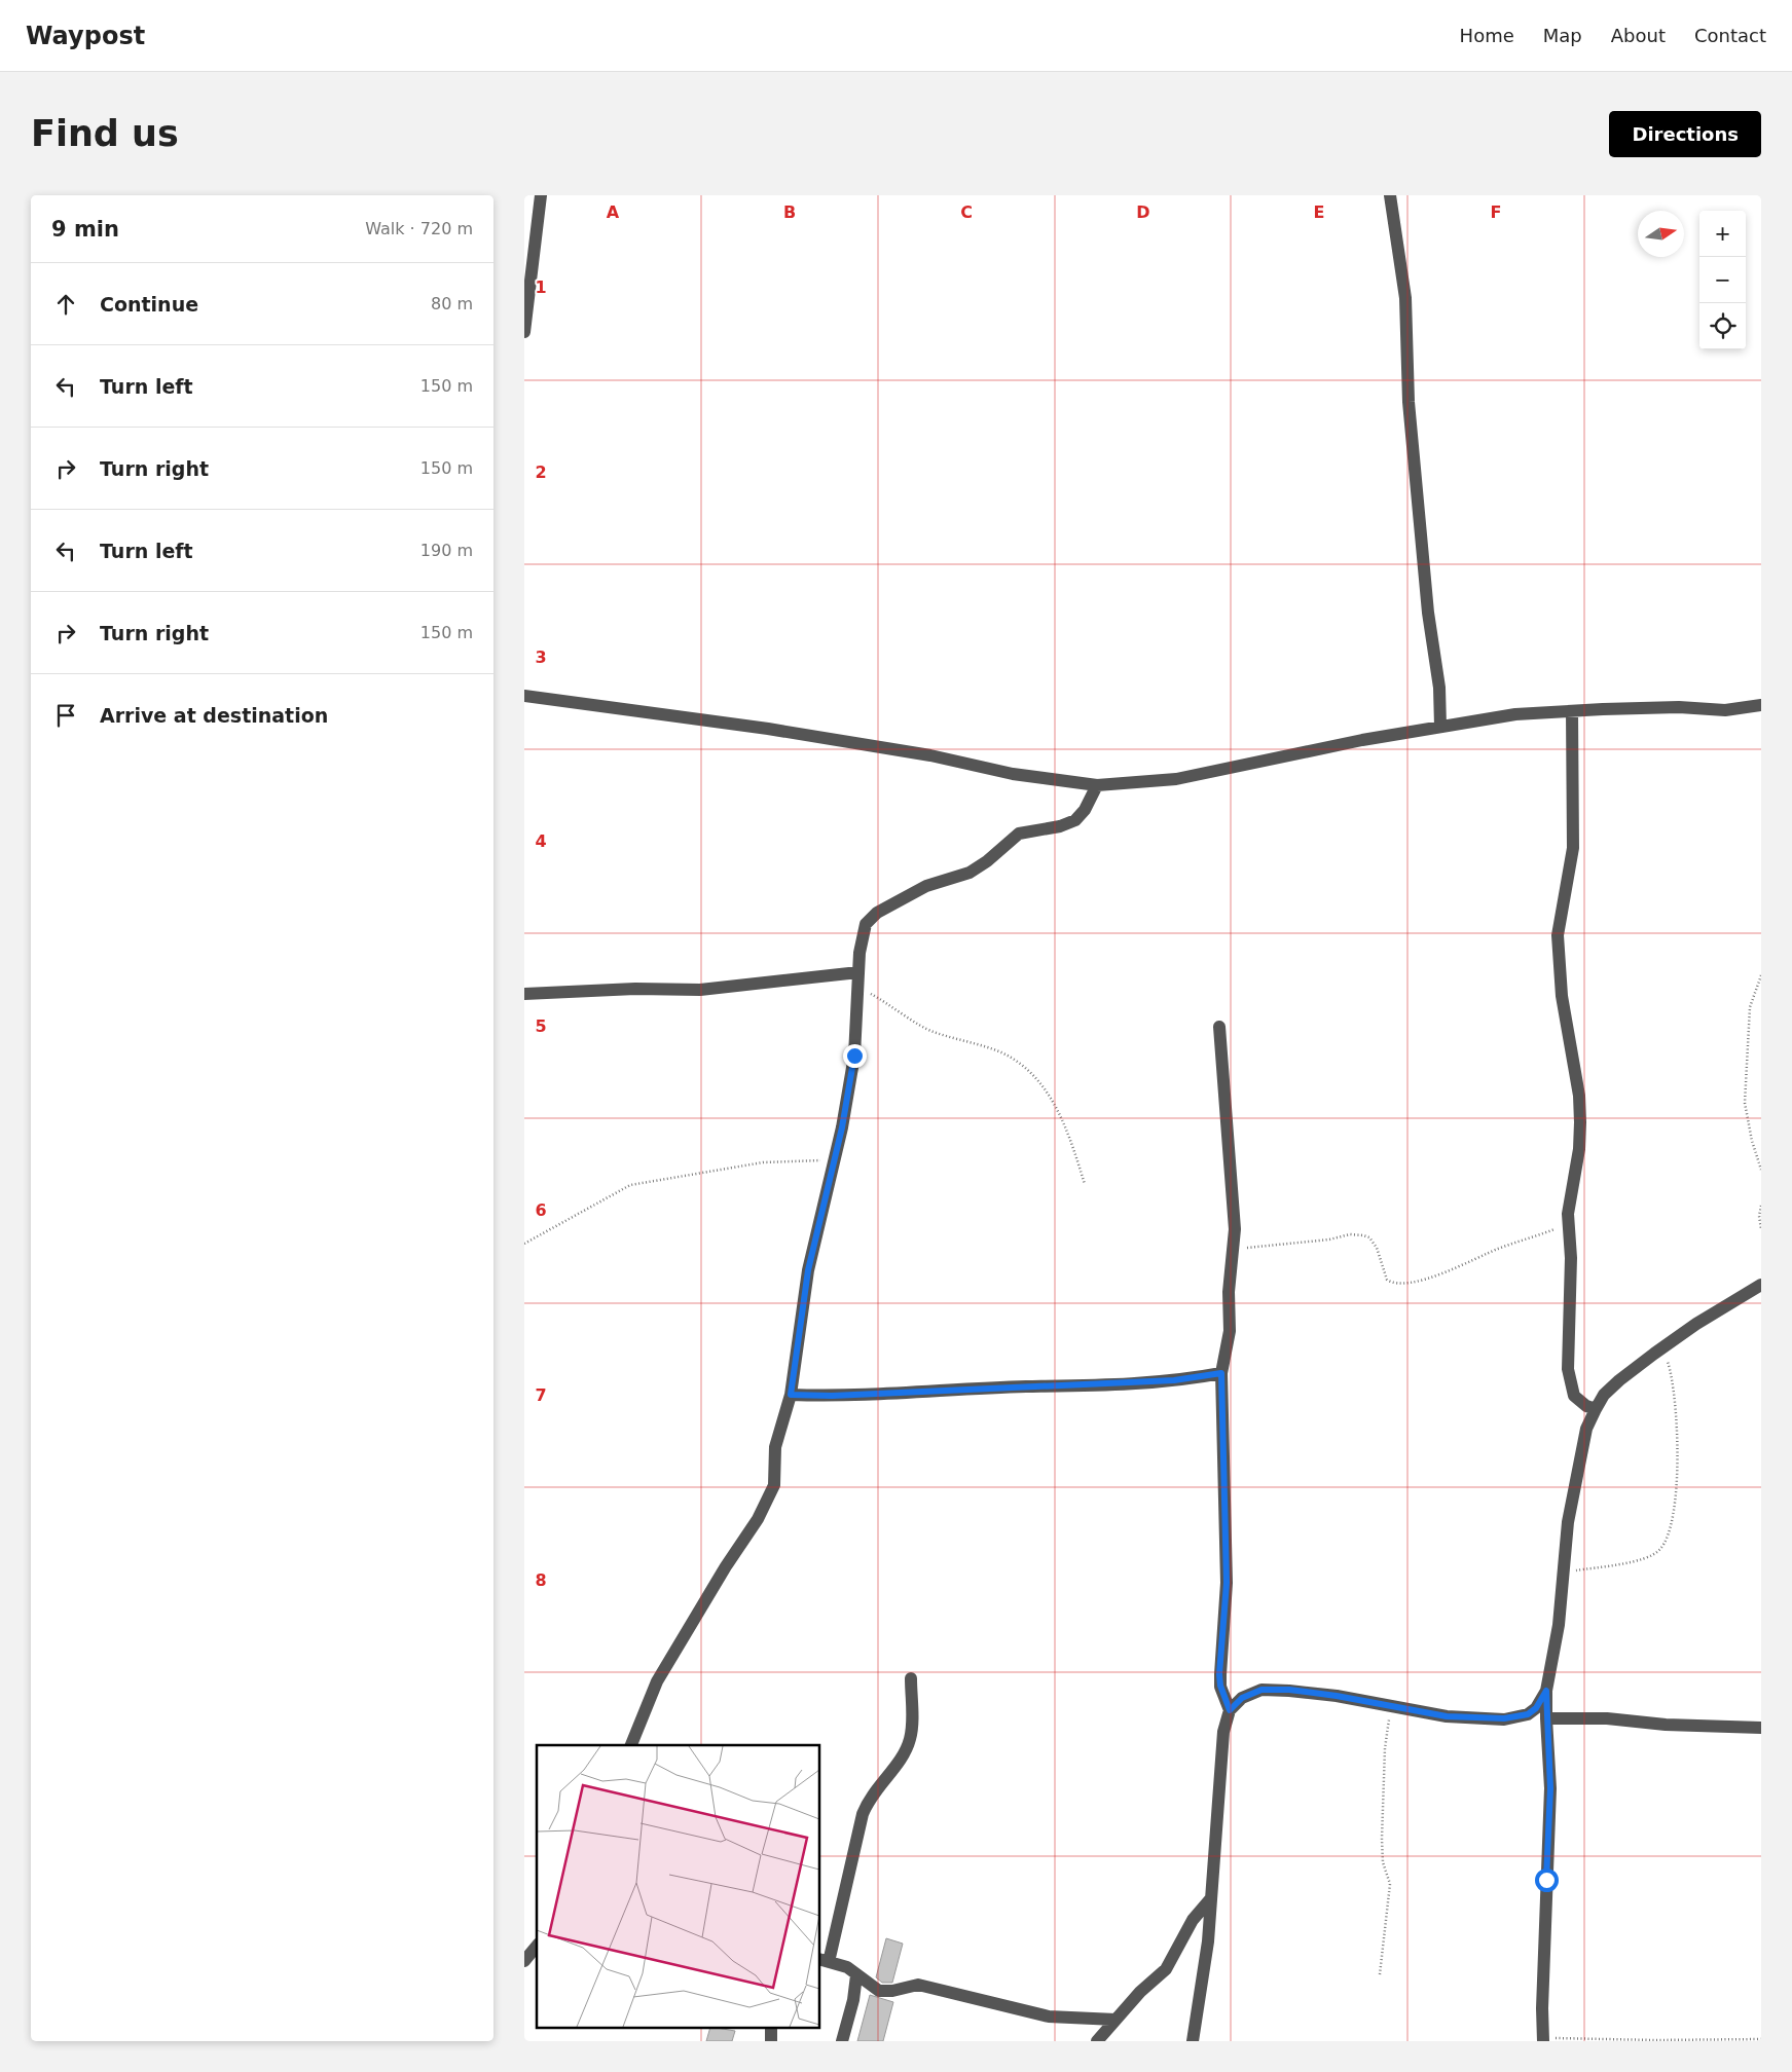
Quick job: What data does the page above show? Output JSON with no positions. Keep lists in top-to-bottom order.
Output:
{
  "north": "right",
  "page": {
    "header": "Waypost",
    "nav": [
      "Home",
      "Map",
      "About",
      "Contact"
    ],
    "buttons": "Directions",
    "title": "Find us",
    "heading": ["9 min", "Walk · 720 m"],
    "map_buttons": ["+", "−"],
    "list": [
      ["Continue", "80 m"],
      ["Turn left", "150 m"],
      ["Turn right", "150 m"],
      ["Turn left", "190 m"],
      ["Turn right", "150 m"],
      "Arrive at destination"
    ]
  },
  "grid": {
    "columns": [
      "A",
      "B",
      "C",
      "D",
      "E",
      "F"
    ],
    "rows": [
      "1",
      "2",
      "3",
      "4",
      "5",
      "6",
      "7",
      "8"
    ]
  }
}
